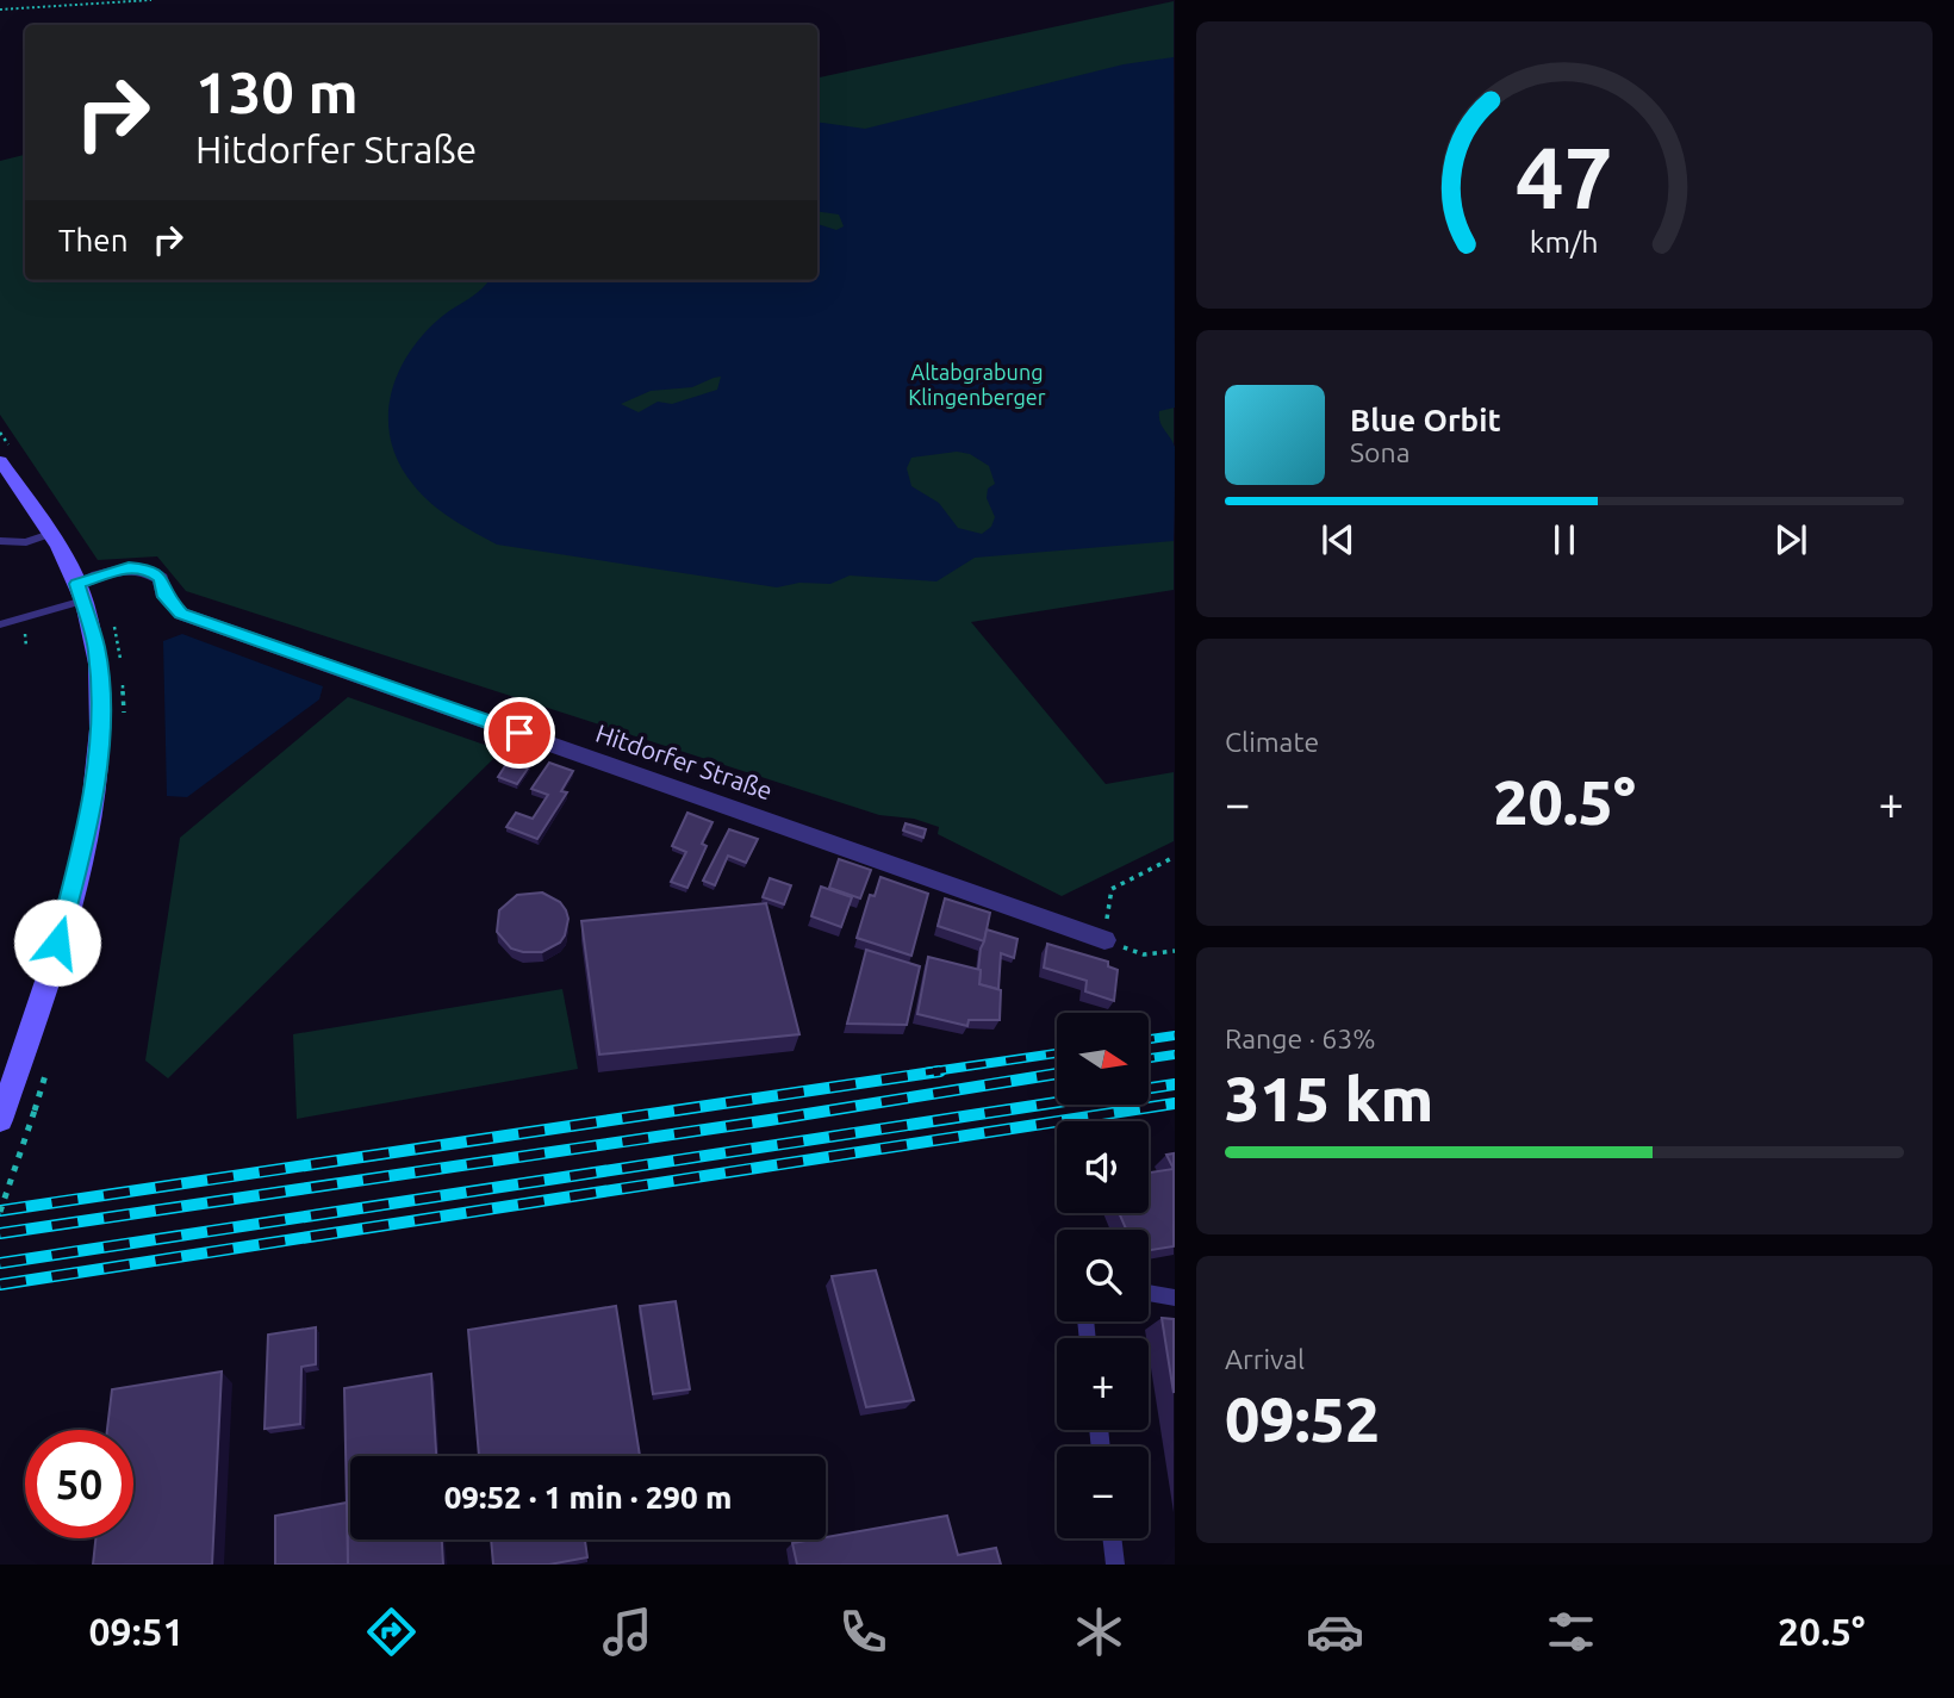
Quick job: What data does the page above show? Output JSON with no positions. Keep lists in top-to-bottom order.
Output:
{
  "streets": {
    "street": ["Hitdorfer Straße"]
  },
  "parks": ["Altabgrabung Klingenberger"],
  "north": "right",
  "page": {
    "turn": ["130 m", "Hitdorfer Straße"],
    "then": "Then",
    "song": ["Blue Orbit", "Sona"],
    "tile": [
      "Climate",
      ["Range · 63%", "315 km"],
      ["Arrival", "09:52"]
    ],
    "heat": ["−", "20.5°", "+"],
    "map_buttons": ["+", "−"],
    "limit": "50",
    "trip": "09:52 · 1 min · 290 m",
    "tabs": ["09:51", "20.5°"],
    "gauge": ["47", "km/h"]
  }
}
